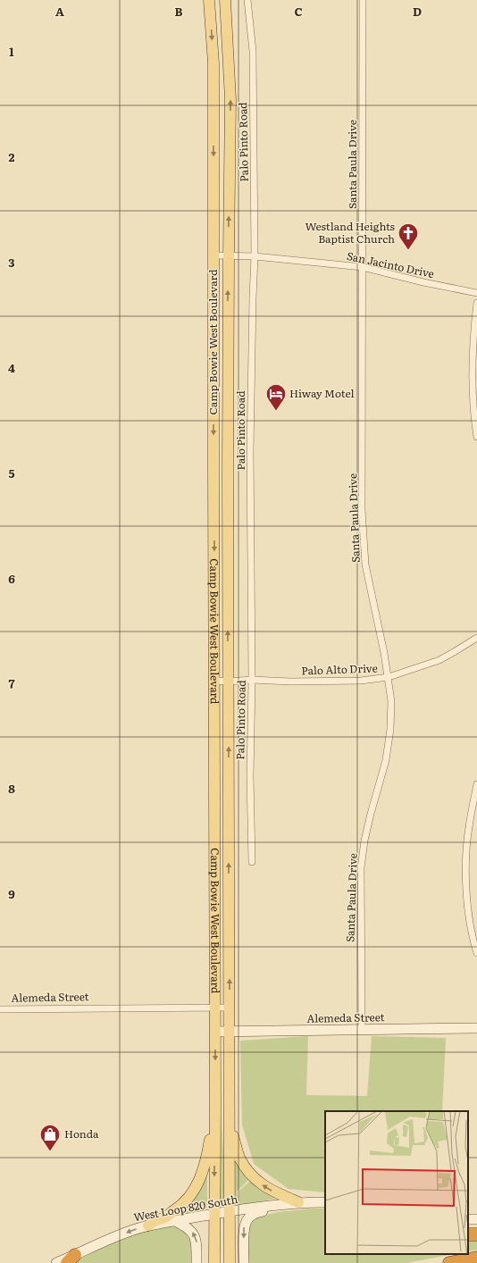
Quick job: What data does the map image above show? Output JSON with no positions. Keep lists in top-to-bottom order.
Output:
{
  "streets": {
    "main road": ["Camp Bowie West Boulevard", "Alemeda Street", "West Loop 820 South"],
    "street": [
      "Palo Pinto Road",
      "Santa Paula Drive",
      "San Jacinto Drive",
      "Palo Alto Drive"
    ]
  },
  "crossings": [
    ["Palo Pinto Road", "San Jacinto Drive"],
    ["Palo Pinto Road", "Palo Alto Drive"],
    ["Santa Paula Drive", "San Jacinto Drive"],
    ["Santa Paula Drive", "Palo Alto Drive"],
    ["Santa Paula Drive", "Alemeda Street"],
    ["San Jacinto Drive", "Camp Bowie West Boulevard"],
    ["Camp Bowie West Boulevard", "Palo Alto Drive"],
    ["Camp Bowie West Boulevard", "Alemeda Street"],
    ["Camp Bowie West Boulevard", "West Loop 820 South"]
  ],
  "places": {
    "church": ["Westland Heights Baptist Church"],
    "hotel": ["Hiway Motel"],
    "shop": ["Honda"]
  },
  "grid": {
    "columns": [
      "A",
      "B",
      "C",
      "D"
    ],
    "rows": [
      "1",
      "2",
      "3",
      "4",
      "5",
      "6",
      "7",
      "8",
      "9"
    ]
  }
}
